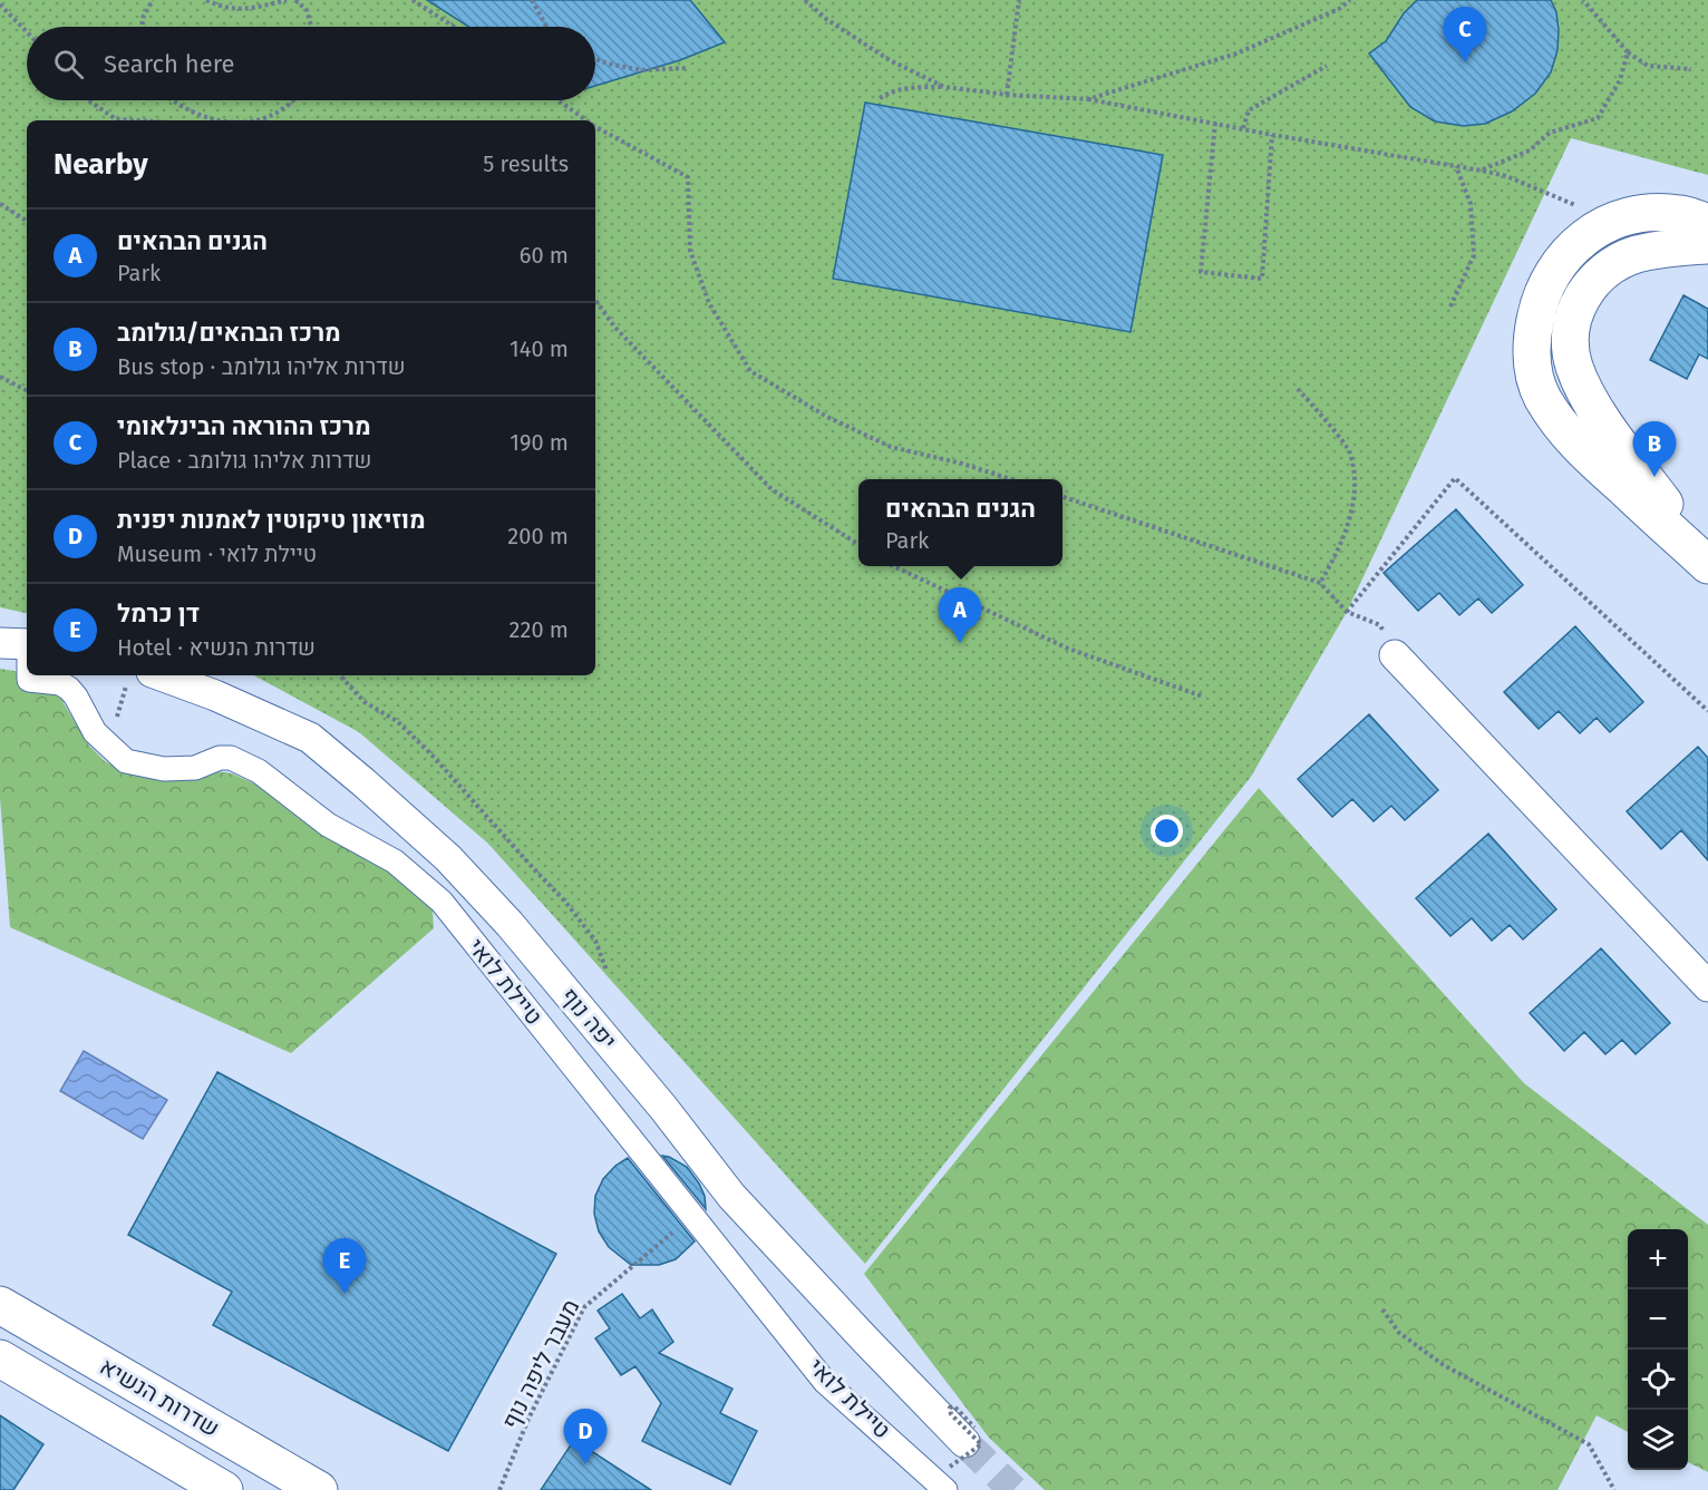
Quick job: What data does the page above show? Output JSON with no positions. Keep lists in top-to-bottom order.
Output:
{
  "streets": {
    "street": ["טיילת לואי", "יפה נוף", "שדרות הנשיא"],
    "path": ["מעבר ליפה נוף"]
  },
  "crossings": [
    ["טיילת לואי", "מעבר ליפה נוף"]
  ],
  "page": {
    "pins": [
      "C",
      "B",
      "A",
      "E",
      "D"
    ],
    "search": "Search here",
    "heading": ["Nearby", "5 results"],
    "list": [
      {
        "mark": "A",
        "name": "הגנים הבהאים",
        "note": "Park",
        "value": "60 m"
      },
      {
        "mark": "B",
        "name": "מרכז הבהאים/גולומב",
        "note": "Bus stop · שדרות אליהו גולומב",
        "value": "140 m"
      },
      {
        "mark": "C",
        "name": "מרכז ההוראה הבינלאומי",
        "note": "Place · שדרות אליהו גולומב",
        "value": "190 m"
      },
      {
        "mark": "D",
        "name": "מוזיאון טיקוטין לאמנות יפנית",
        "note": "Museum · טיילת לואי",
        "value": "200 m"
      },
      {
        "mark": "E",
        "name": "דן כרמל",
        "note": "Hotel · שדרות הנשיא",
        "value": "220 m"
      }
    ],
    "popup": ["הגנים הבהאים", "Park"],
    "map_buttons": ["+", "−"]
  }
}
